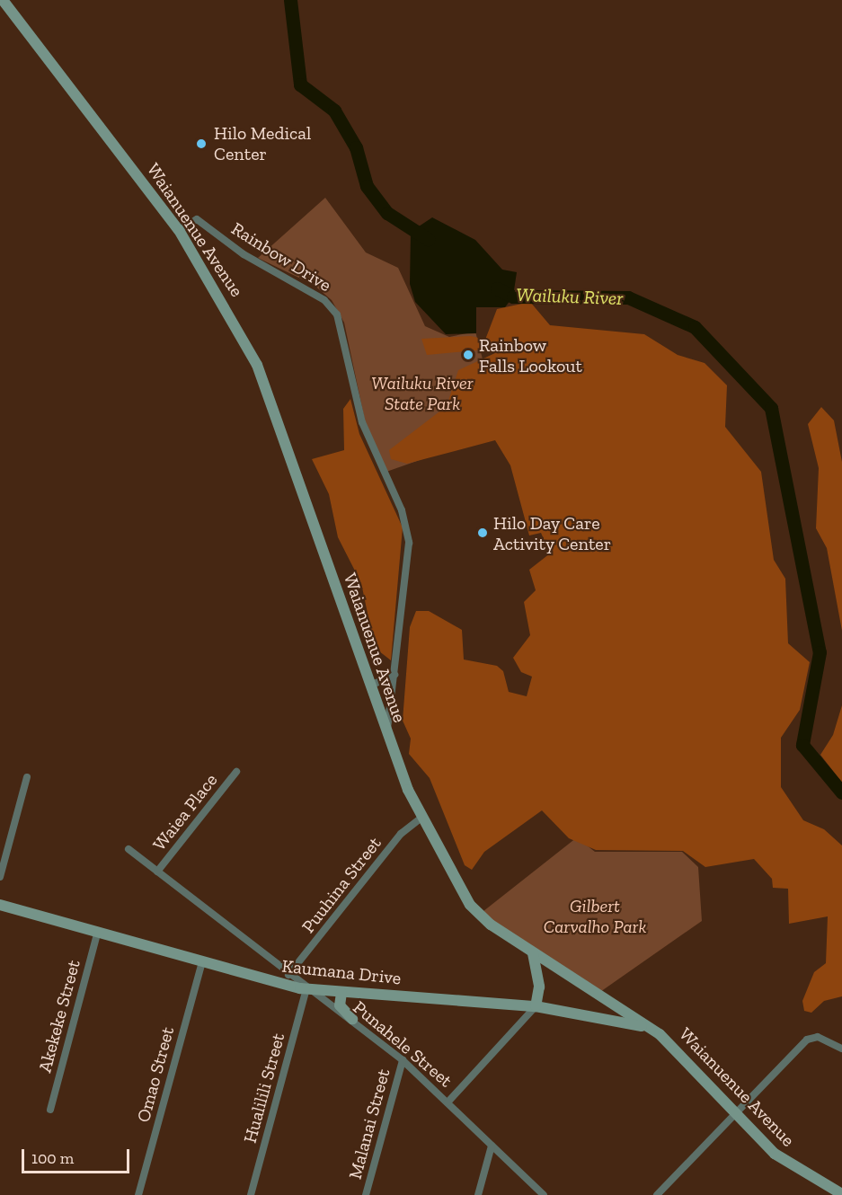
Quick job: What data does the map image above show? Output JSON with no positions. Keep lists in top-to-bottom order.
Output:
{
  "streets": {
    "street": [
      "Waianuenue Avenue",
      "Rainbow Drive",
      "Waiea Place",
      "Puuhina Street",
      "Kaumana Drive",
      "Akekeke Street",
      "Punahele Street",
      "Omao Street",
      "Hualilili Street",
      "Malanai Street"
    ]
  },
  "crossings": [
    ["Waianuenue Avenue", "Rainbow Drive"],
    ["Waianuenue Avenue", "Puuhina Street"],
    ["Waianuenue Avenue", "Kaumana Drive"],
    ["Waiea Place", "Punahele Street"],
    ["Puuhina Street", "Punahele Street"],
    ["Kaumana Drive", "Akekeke Street"],
    ["Kaumana Drive", "Punahele Street"],
    ["Kaumana Drive", "Omao Street"],
    ["Kaumana Drive", "Hualilili Street"],
    ["Punahele Street", "Hualilili Street"],
    ["Punahele Street", "Malanai Street"]
  ],
  "water": ["Wailuku River"],
  "parks": ["Wailuku River State Park", "Gilbert Carvalho Park"],
  "places": ["Hilo Medical Center", "Rainbow Falls Lookout", "Hilo Day Care Activity Center"],
  "scale_bar": "100 m"
}
